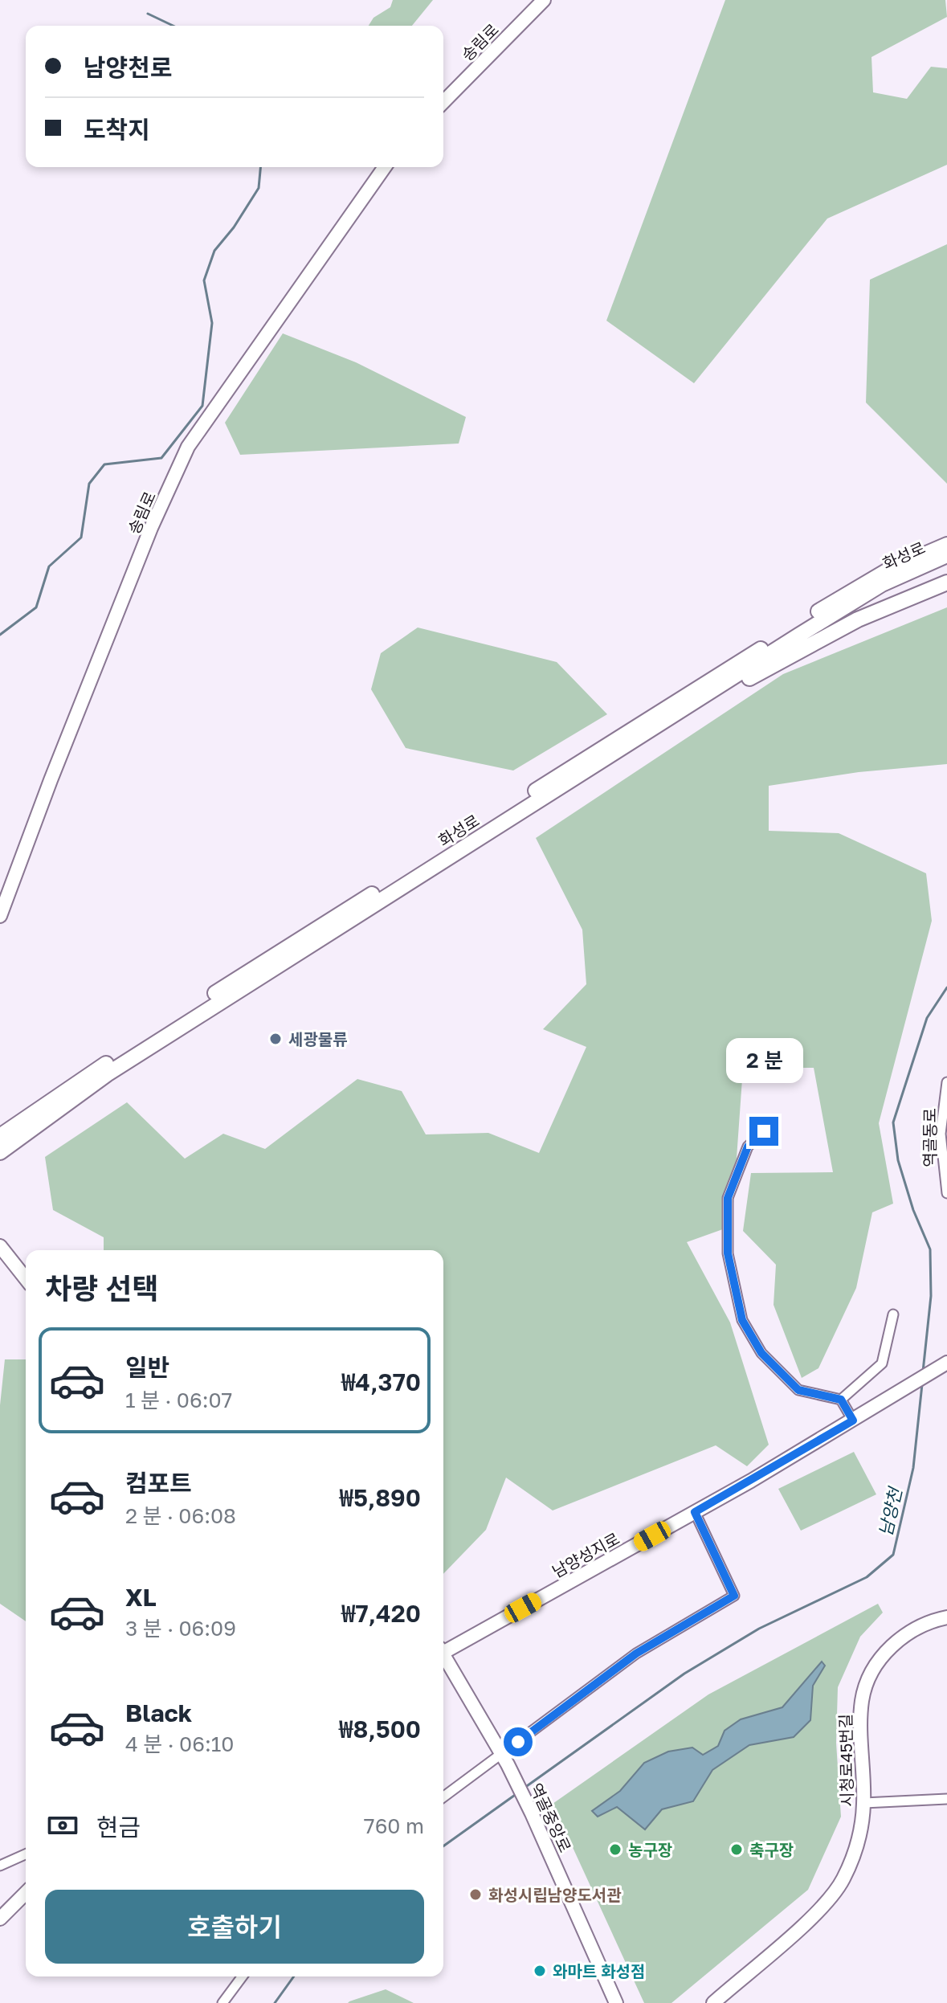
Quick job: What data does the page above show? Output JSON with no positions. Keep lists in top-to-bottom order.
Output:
{
  "streets": {
    "main road": [
      "송림로",
      "화성로",
      "남양성지로",
      "시청로45번길",
      "역골중앙로"
    ],
    "street": ["역골동로"]
  },
  "water": ["남양천"],
  "places": [
    "세광물류",
    "농구장",
    "축구장",
    "화성시립남양도서관",
    "와마트 화성점"
  ],
  "page": {
    "banner": ["남양천로", "도착지"],
    "bubble": "2 분",
    "heading": "차량 선택",
    "list": [
      {
        "name": "일반",
        "note": "1 분 · 06:07",
        "value": "₩4,370"
      },
      {
        "name": "컴포트",
        "note": "2 분 · 06:08",
        "value": "₩5,890"
      },
      {
        "name": "XL",
        "note": "3 분 · 06:09",
        "value": "₩7,420"
      },
      {
        "name": "Black",
        "note": "4 분 · 06:10",
        "value": "₩8,500"
      }
    ],
    "pay": ["현금", "760 m"],
    "buttons": "호출하기"
  }
}
